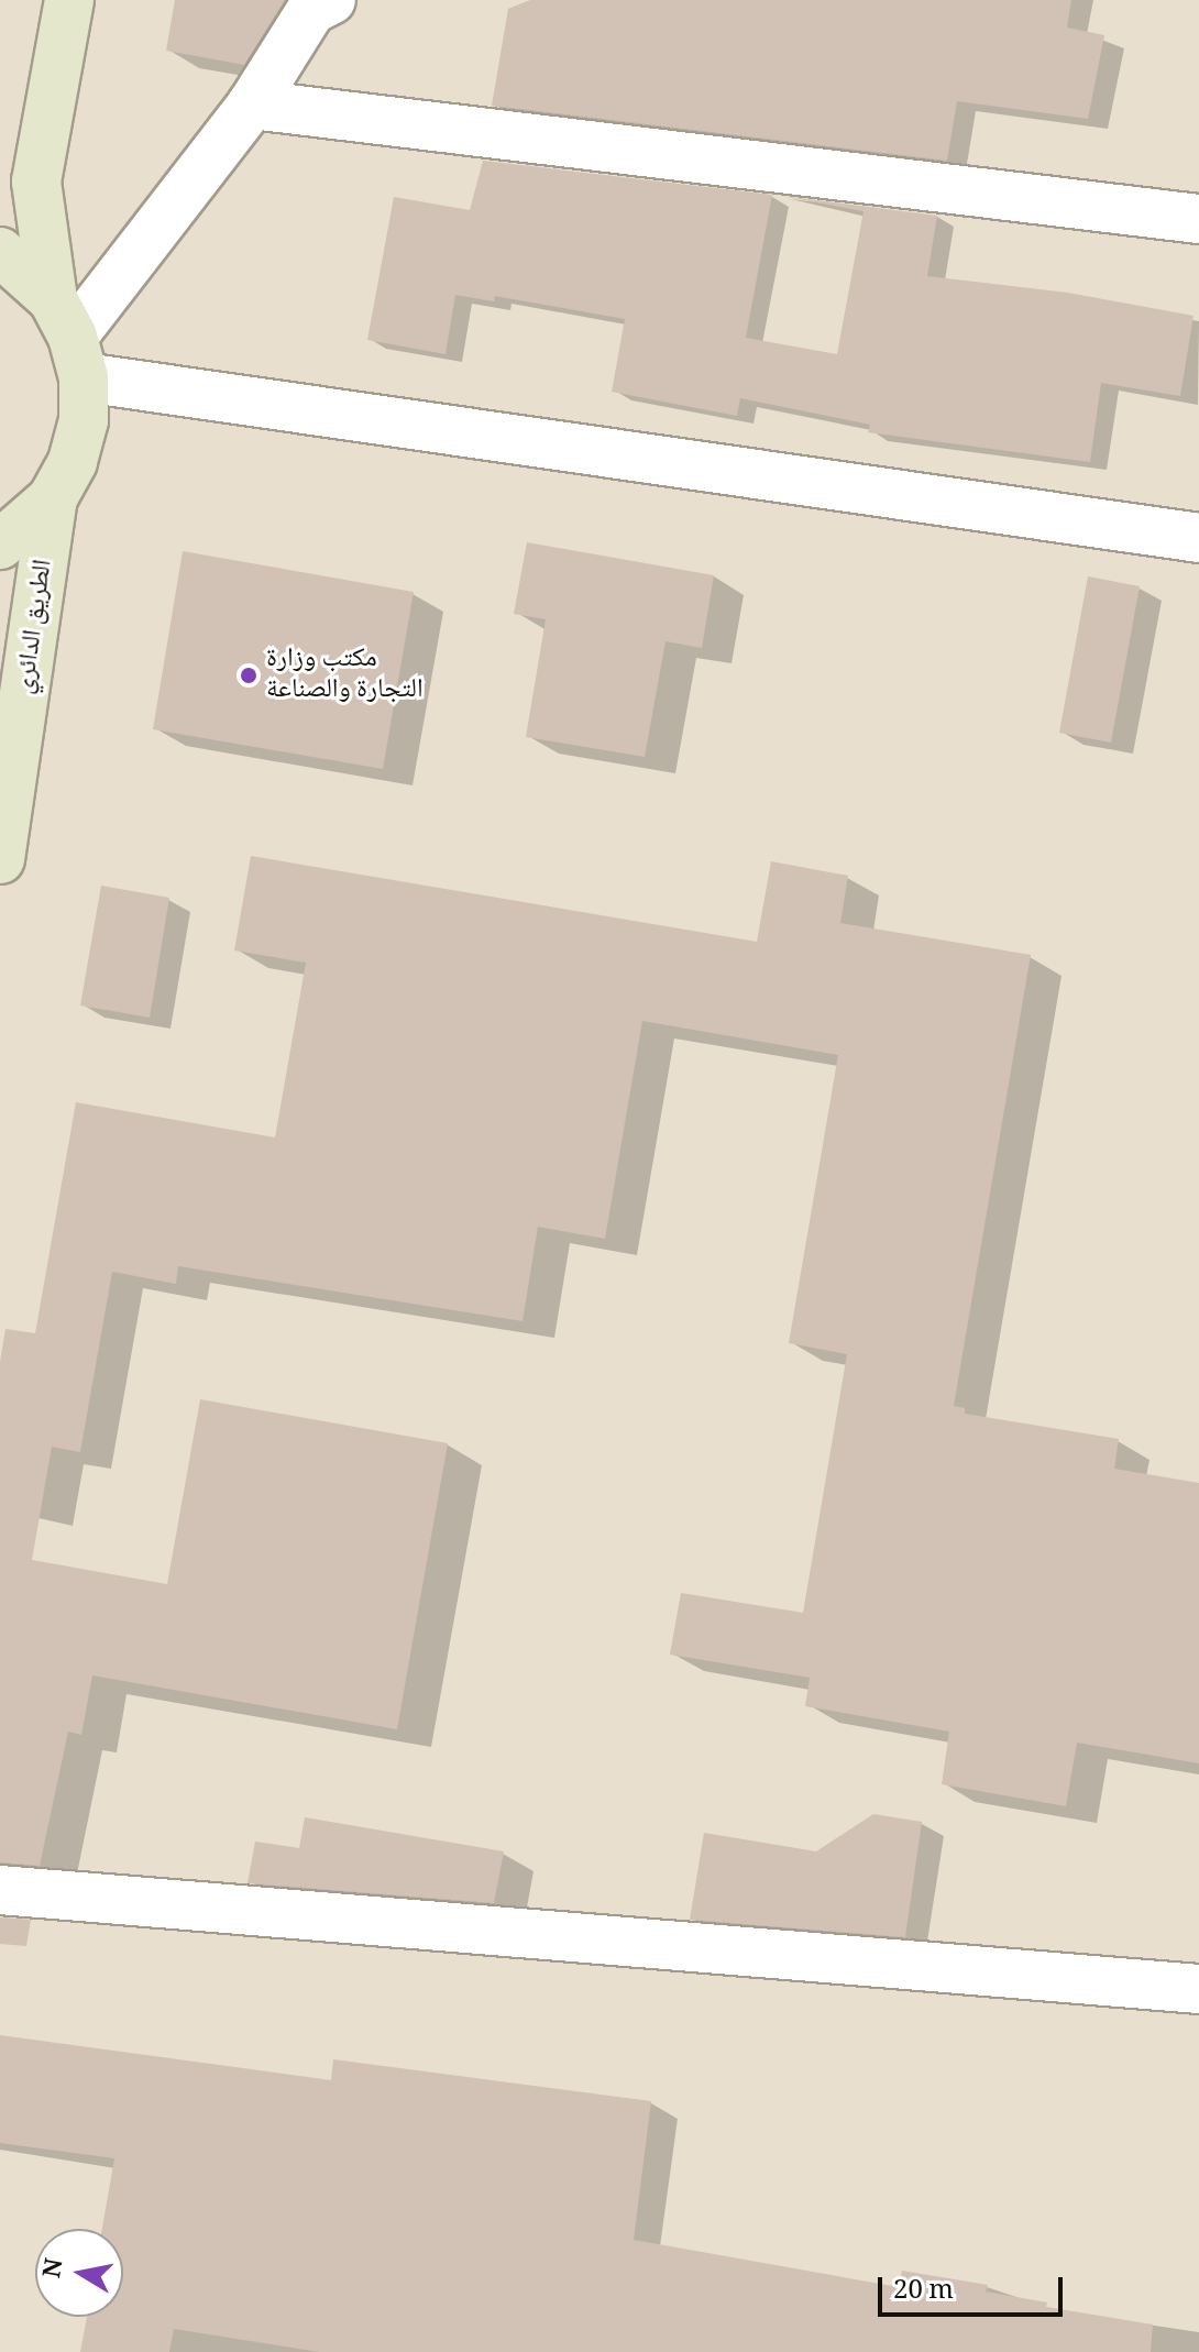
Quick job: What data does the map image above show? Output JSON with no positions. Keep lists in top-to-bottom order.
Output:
{
  "streets": {
    "main road": ["الطريق الدائري"]
  },
  "places": ["مكتب وزارة التجارة والصناعة"],
  "scale_bar": "20 m",
  "north": "left"
}
